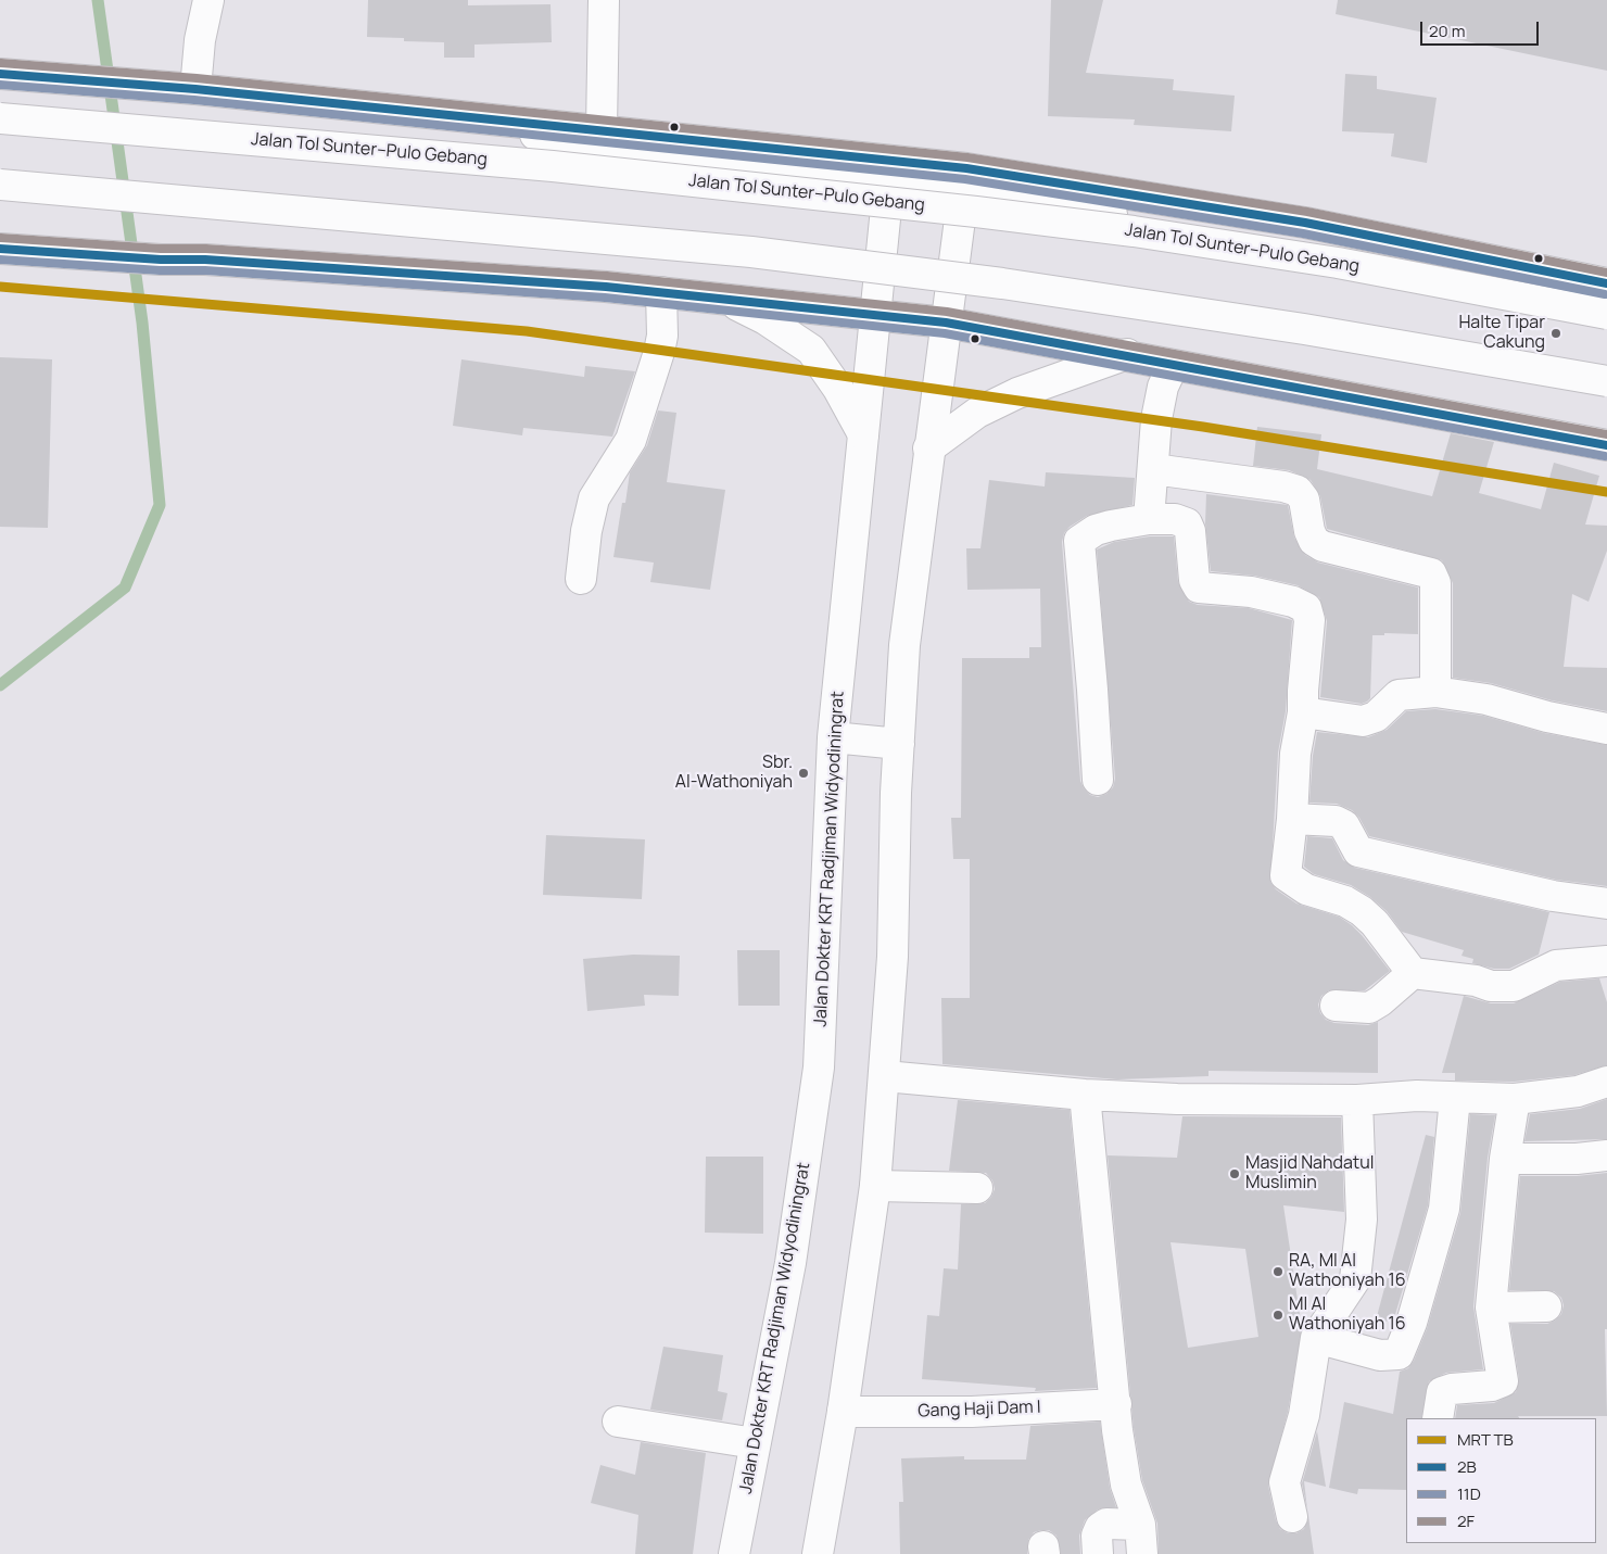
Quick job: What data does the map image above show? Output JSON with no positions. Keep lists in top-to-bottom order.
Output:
{
  "streets": {
    "main road": ["Jalan Tol Sunter–Pulo Gebang", "Jalan Dokter KRT Radjiman Widyodiningrat", "Gang Haji Dam I"]
  },
  "places": [
    "Halte Tipar Cakung",
    "Sbr. Al-Wathoniyah",
    "Masjid Nahdatul Muslimin",
    "RA, MI Al Wathoniyah 16",
    "MI Al Wathoniyah 16"
  ],
  "lines": [
    "transit line 2F",
    "transit line 2B",
    "transit line 11D",
    "metro line TB"
  ],
  "legend": [
    "MRT TB",
    "2B",
    "11D",
    "2F"
  ],
  "scale_bar": "20 m"
}
